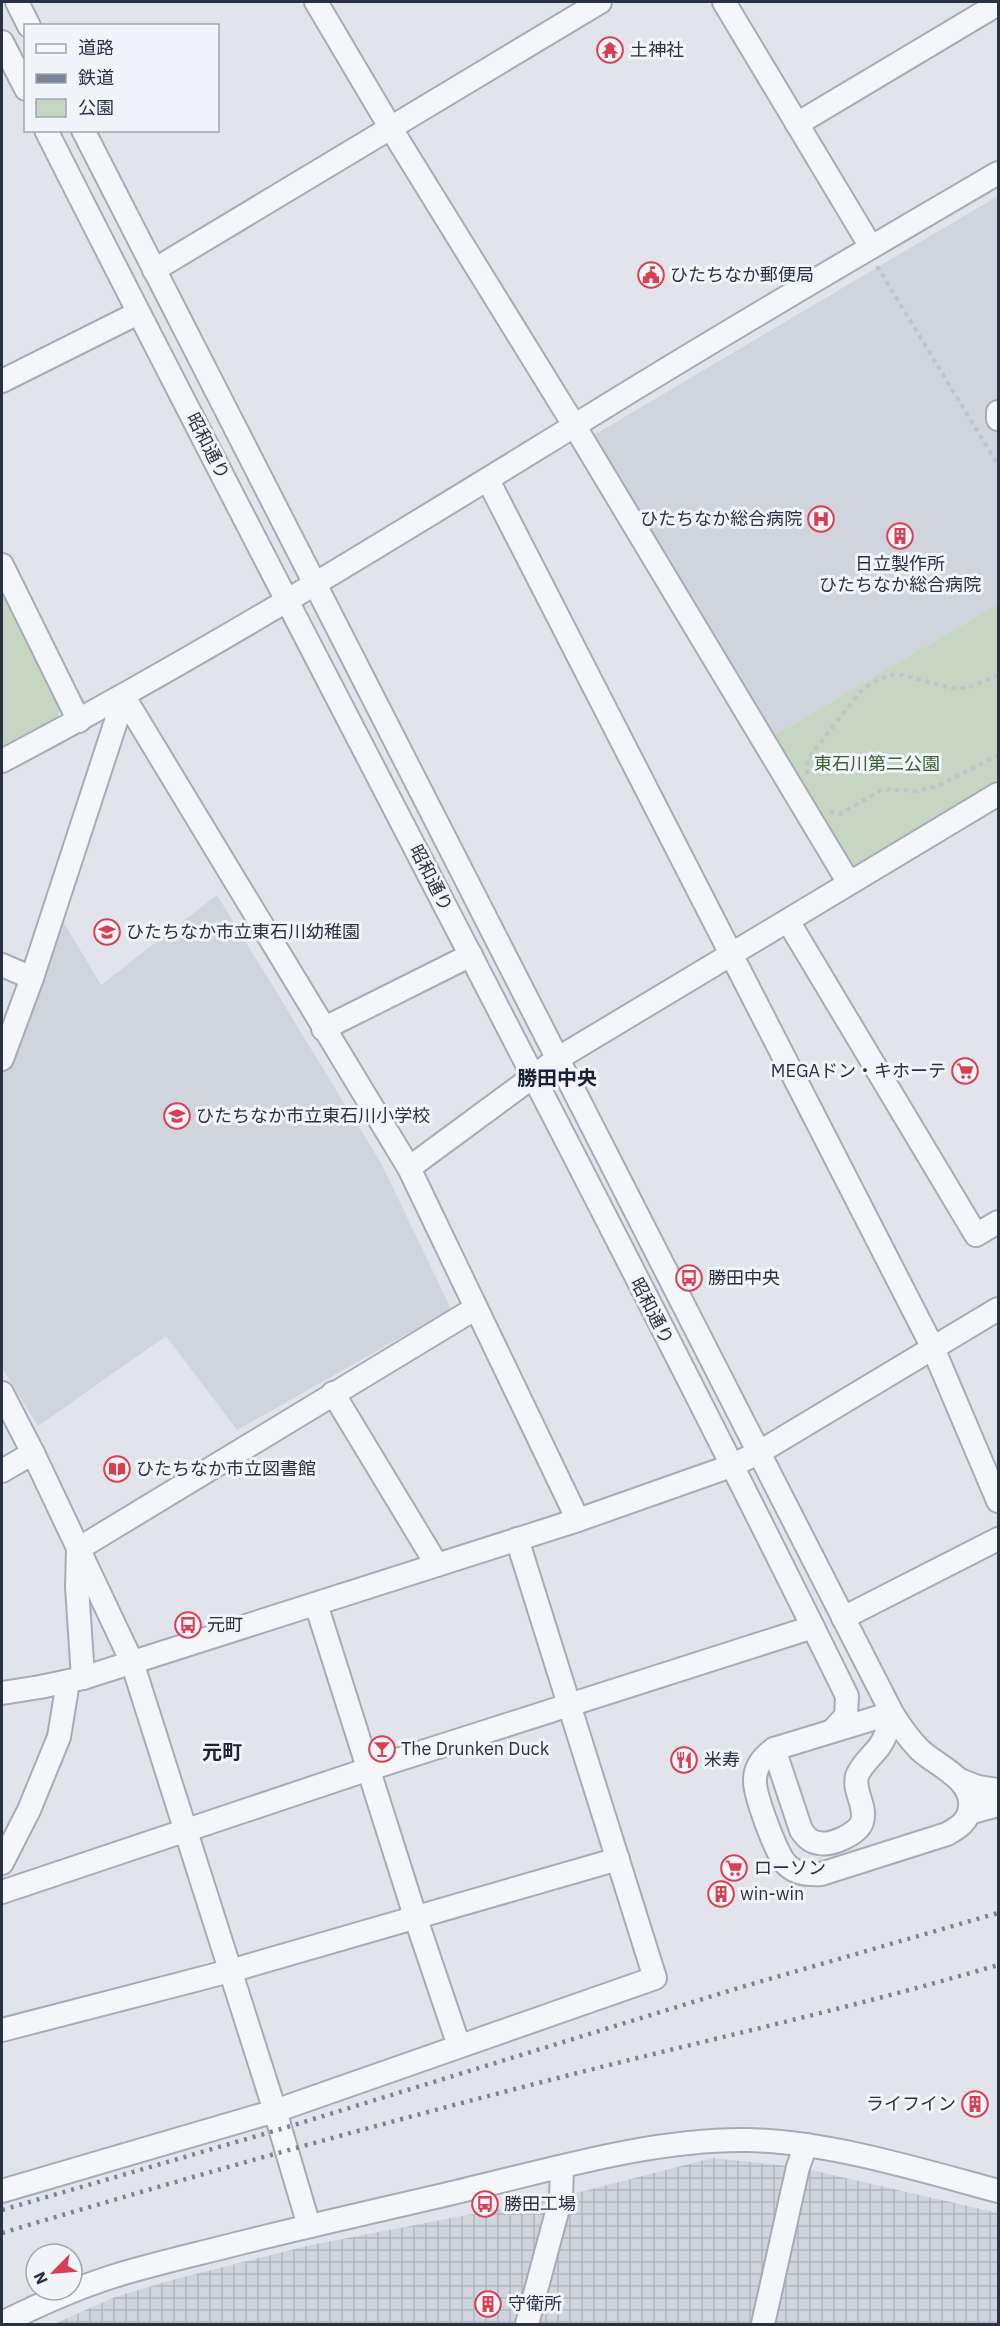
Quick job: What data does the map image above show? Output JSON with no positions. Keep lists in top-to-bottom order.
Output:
{
  "streets": {
    "street": ["昭和通り"]
  },
  "districts": ["勝田中央", "元町"],
  "parks": ["東石川第二公園"],
  "places": {
    "temple": ["土神社"],
    "public building": ["ひたちなか郵便局"],
    "hospital": ["ひたちなか総合病院"],
    "building": [
      "日立製作所 ひたちなか総合病院",
      "win-win",
      "ライフイン",
      "守衛所"
    ],
    "school or university": ["ひたちなか市立東石川幼稚園", "ひたちなか市立東石川小学校"],
    "supermarket": ["MEGAドン・キホーテ", "ローソン"],
    "bus stop": ["勝田中央", "元町", "勝田工場"],
    "library": ["ひたちなか市立図書館"],
    "bar": ["The Drunken Duck"],
    "restaurant": ["米寿"]
  },
  "legend": ["道路", "鉄道", "公園"],
  "north": "bottom left"
}
